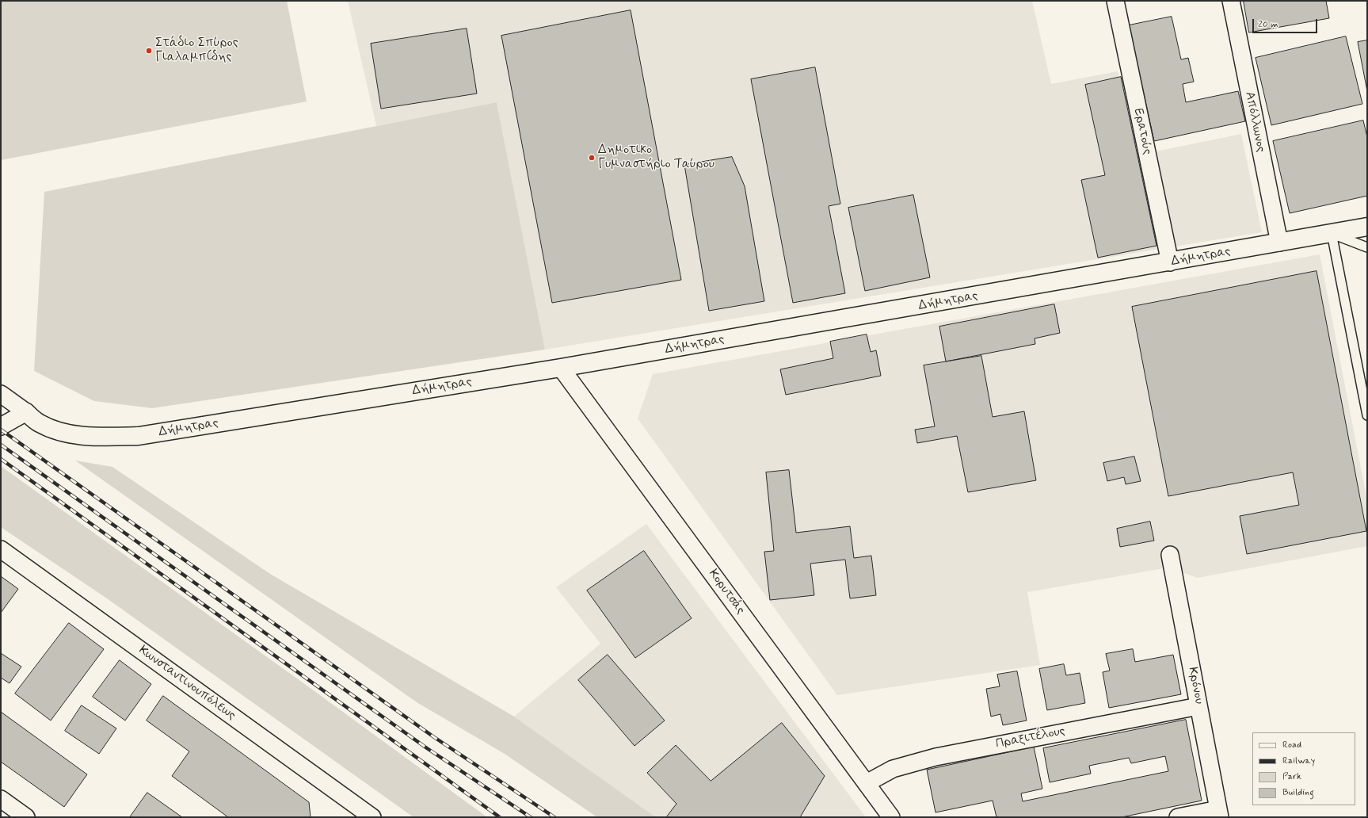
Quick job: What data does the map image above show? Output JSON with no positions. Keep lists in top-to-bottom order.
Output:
{
  "streets": {
    "street": [
      "Απόλλωνος",
      "Ερατούς",
      "Δήμητρας",
      "Κορυτσάς",
      "Κωνσταντινουπόλεως",
      "Κρόνου",
      "Πραξιτέλους"
    ]
  },
  "crossings": [
    ["Απόλλωνος", "Δήμητρας"],
    ["Ερατούς", "Δήμητρας"],
    ["Δήμητρας", "Κορυτσάς"],
    ["Κορυτσάς", "Πραξιτέλους"],
    ["Κρόνου", "Πραξιτέλους"]
  ],
  "places": ["Στάδιο Σπύρος Γιαλαμπίδης", "Δημοτικο Γυμναστήριο Ταύρου"],
  "legend": [
    "Road",
    "Railway",
    "Park",
    "Building"
  ],
  "scale_bar": "20 m"
}
